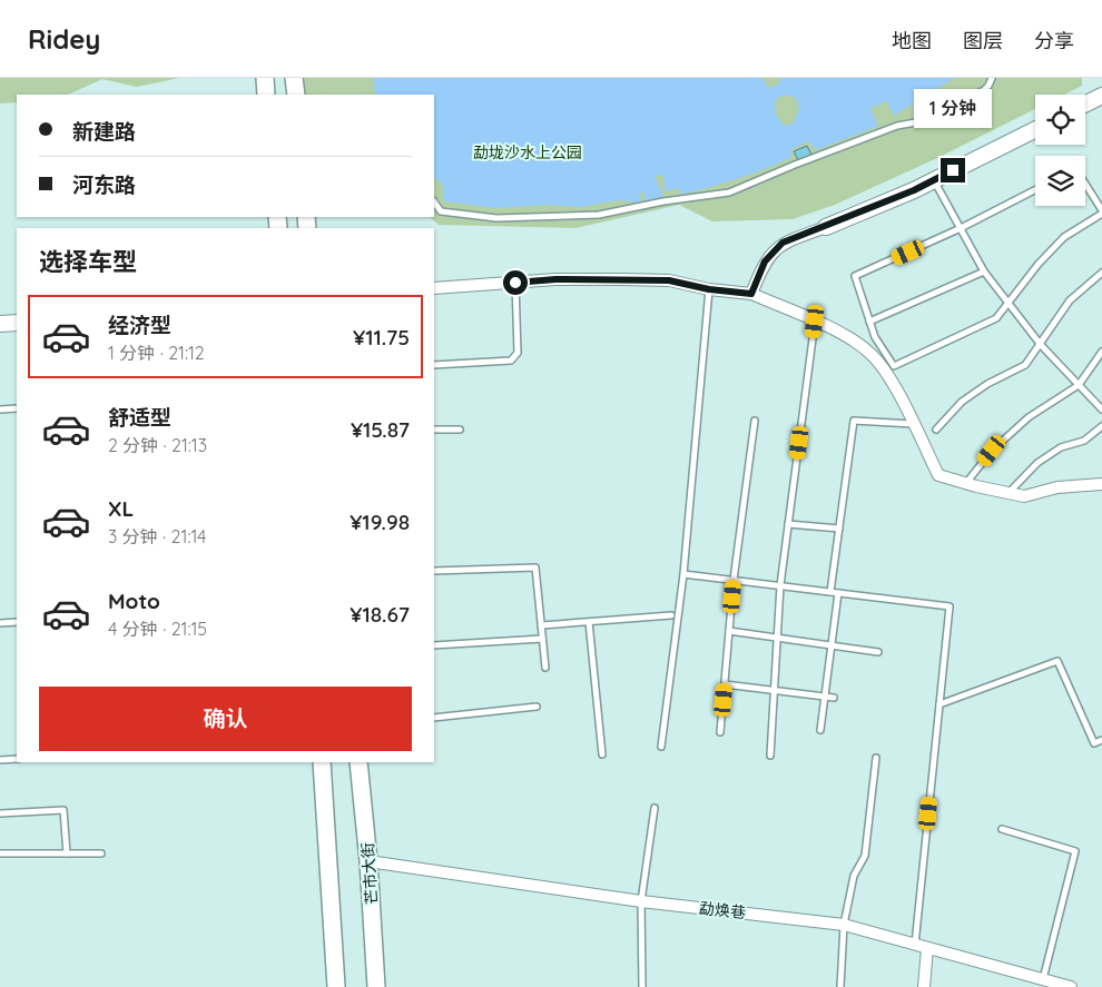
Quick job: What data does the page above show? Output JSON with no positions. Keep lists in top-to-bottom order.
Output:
{
  "streets": {
    "main road": ["芒市大街"],
    "street": ["勐焕巷"]
  },
  "crossings": [
    ["芒市大街", "勐焕巷"]
  ],
  "parks": ["勐垅沙水上公园"],
  "page": {
    "header": "Ridey",
    "nav": ["地图", "图层", "分享"],
    "bubble": "1 分钟",
    "banner": ["新建路", "河东路"],
    "heading": "选择车型",
    "list": [
      {
        "name": "经济型",
        "note": "1 分钟 · 21:12",
        "value": "¥11.75"
      },
      {
        "name": "舒适型",
        "note": "2 分钟 · 21:13",
        "value": "¥15.87"
      },
      {
        "name": "XL",
        "note": "3 分钟 · 21:14",
        "value": "¥19.98"
      },
      {
        "name": "Moto",
        "note": "4 分钟 · 21:15",
        "value": "¥18.67"
      }
    ],
    "buttons": "确认"
  }
}
